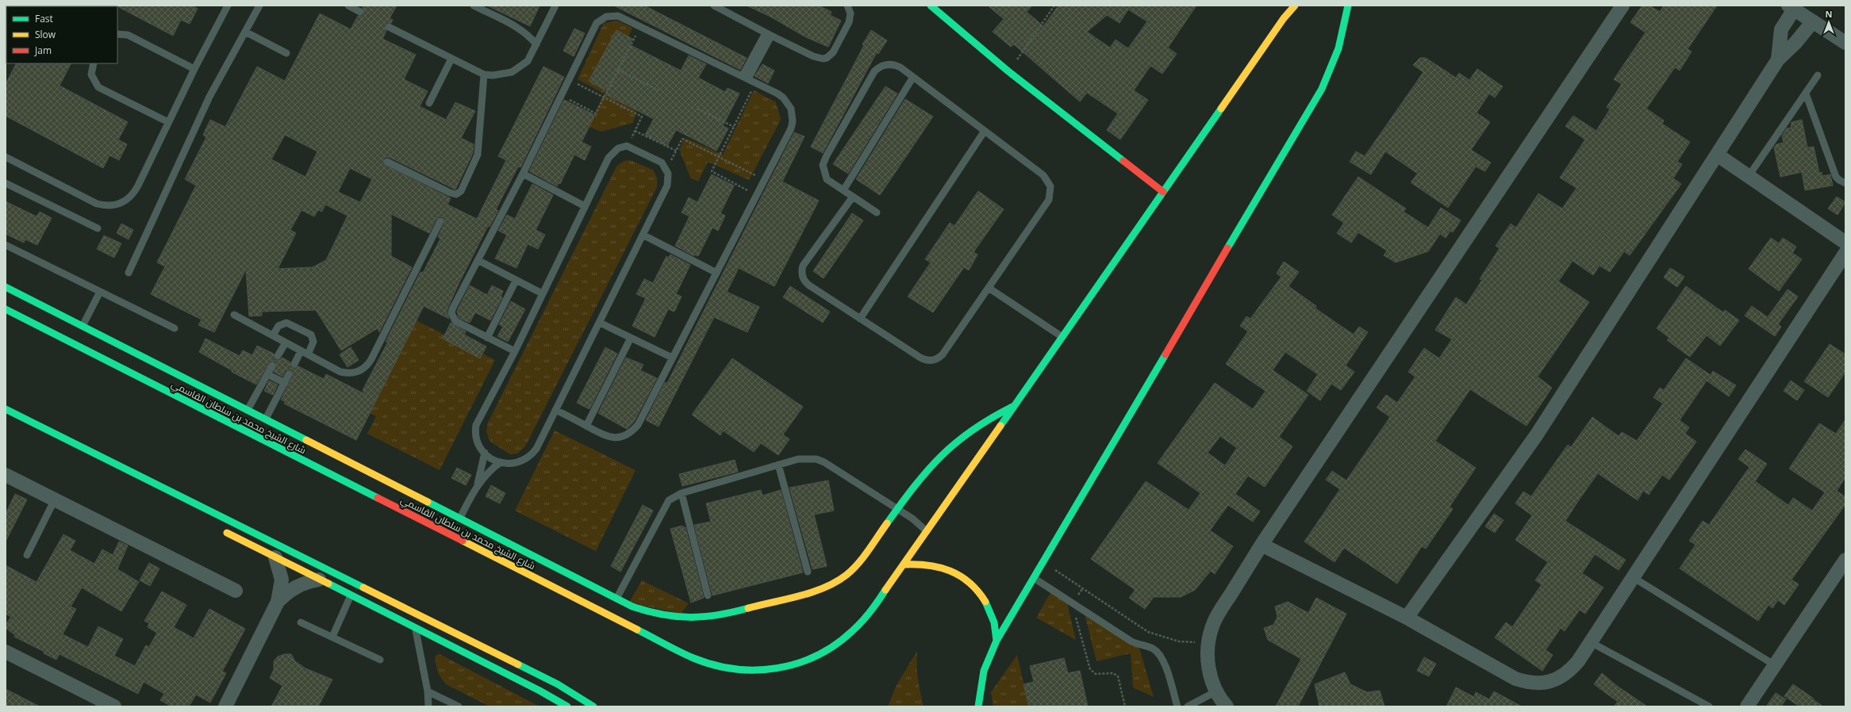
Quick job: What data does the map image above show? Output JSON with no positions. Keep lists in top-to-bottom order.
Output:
{
  "streets": {
    "main road": ["شارع الشيخ محمد بن سلطان القاسمي"]
  },
  "legend": ["Fast", "Slow", "Jam"],
  "north": "top"
}
